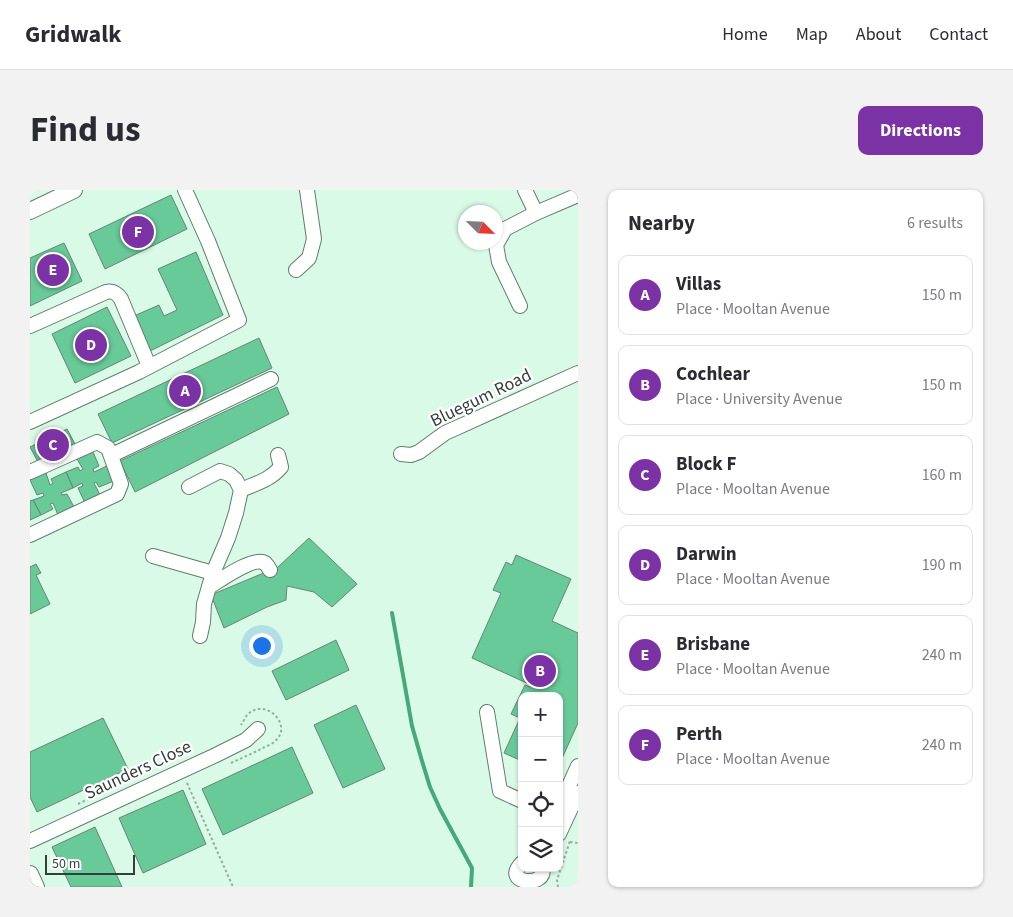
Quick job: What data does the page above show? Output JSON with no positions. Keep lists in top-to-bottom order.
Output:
{
  "streets": {
    "street": ["Bluegum Road", "Saunders Close"]
  },
  "scale_bar": "50 m",
  "north": "bottom right",
  "page": {
    "header": "Gridwalk",
    "nav": [
      "Home",
      "Map",
      "About",
      "Contact"
    ],
    "title": "Find us",
    "buttons": "Directions",
    "heading": ["Nearby", "6 results"],
    "pins": [
      "F",
      "E",
      "D",
      "A",
      "C",
      "B"
    ],
    "list": [
      {
        "mark": "A",
        "name": "Villas",
        "note": "Place · Mooltan Avenue",
        "value": "150 m"
      },
      {
        "mark": "B",
        "name": "Cochlear",
        "note": "Place · University Avenue",
        "value": "150 m"
      },
      {
        "mark": "C",
        "name": "Block F",
        "note": "Place · Mooltan Avenue",
        "value": "160 m"
      },
      {
        "mark": "D",
        "name": "Darwin",
        "note": "Place · Mooltan Avenue",
        "value": "190 m"
      },
      {
        "mark": "E",
        "name": "Brisbane",
        "note": "Place · Mooltan Avenue",
        "value": "240 m"
      },
      {
        "mark": "F",
        "name": "Perth",
        "note": "Place · Mooltan Avenue",
        "value": "240 m"
      }
    ],
    "map_buttons": ["+", "−"],
    "scale": "50 m"
  }
}
